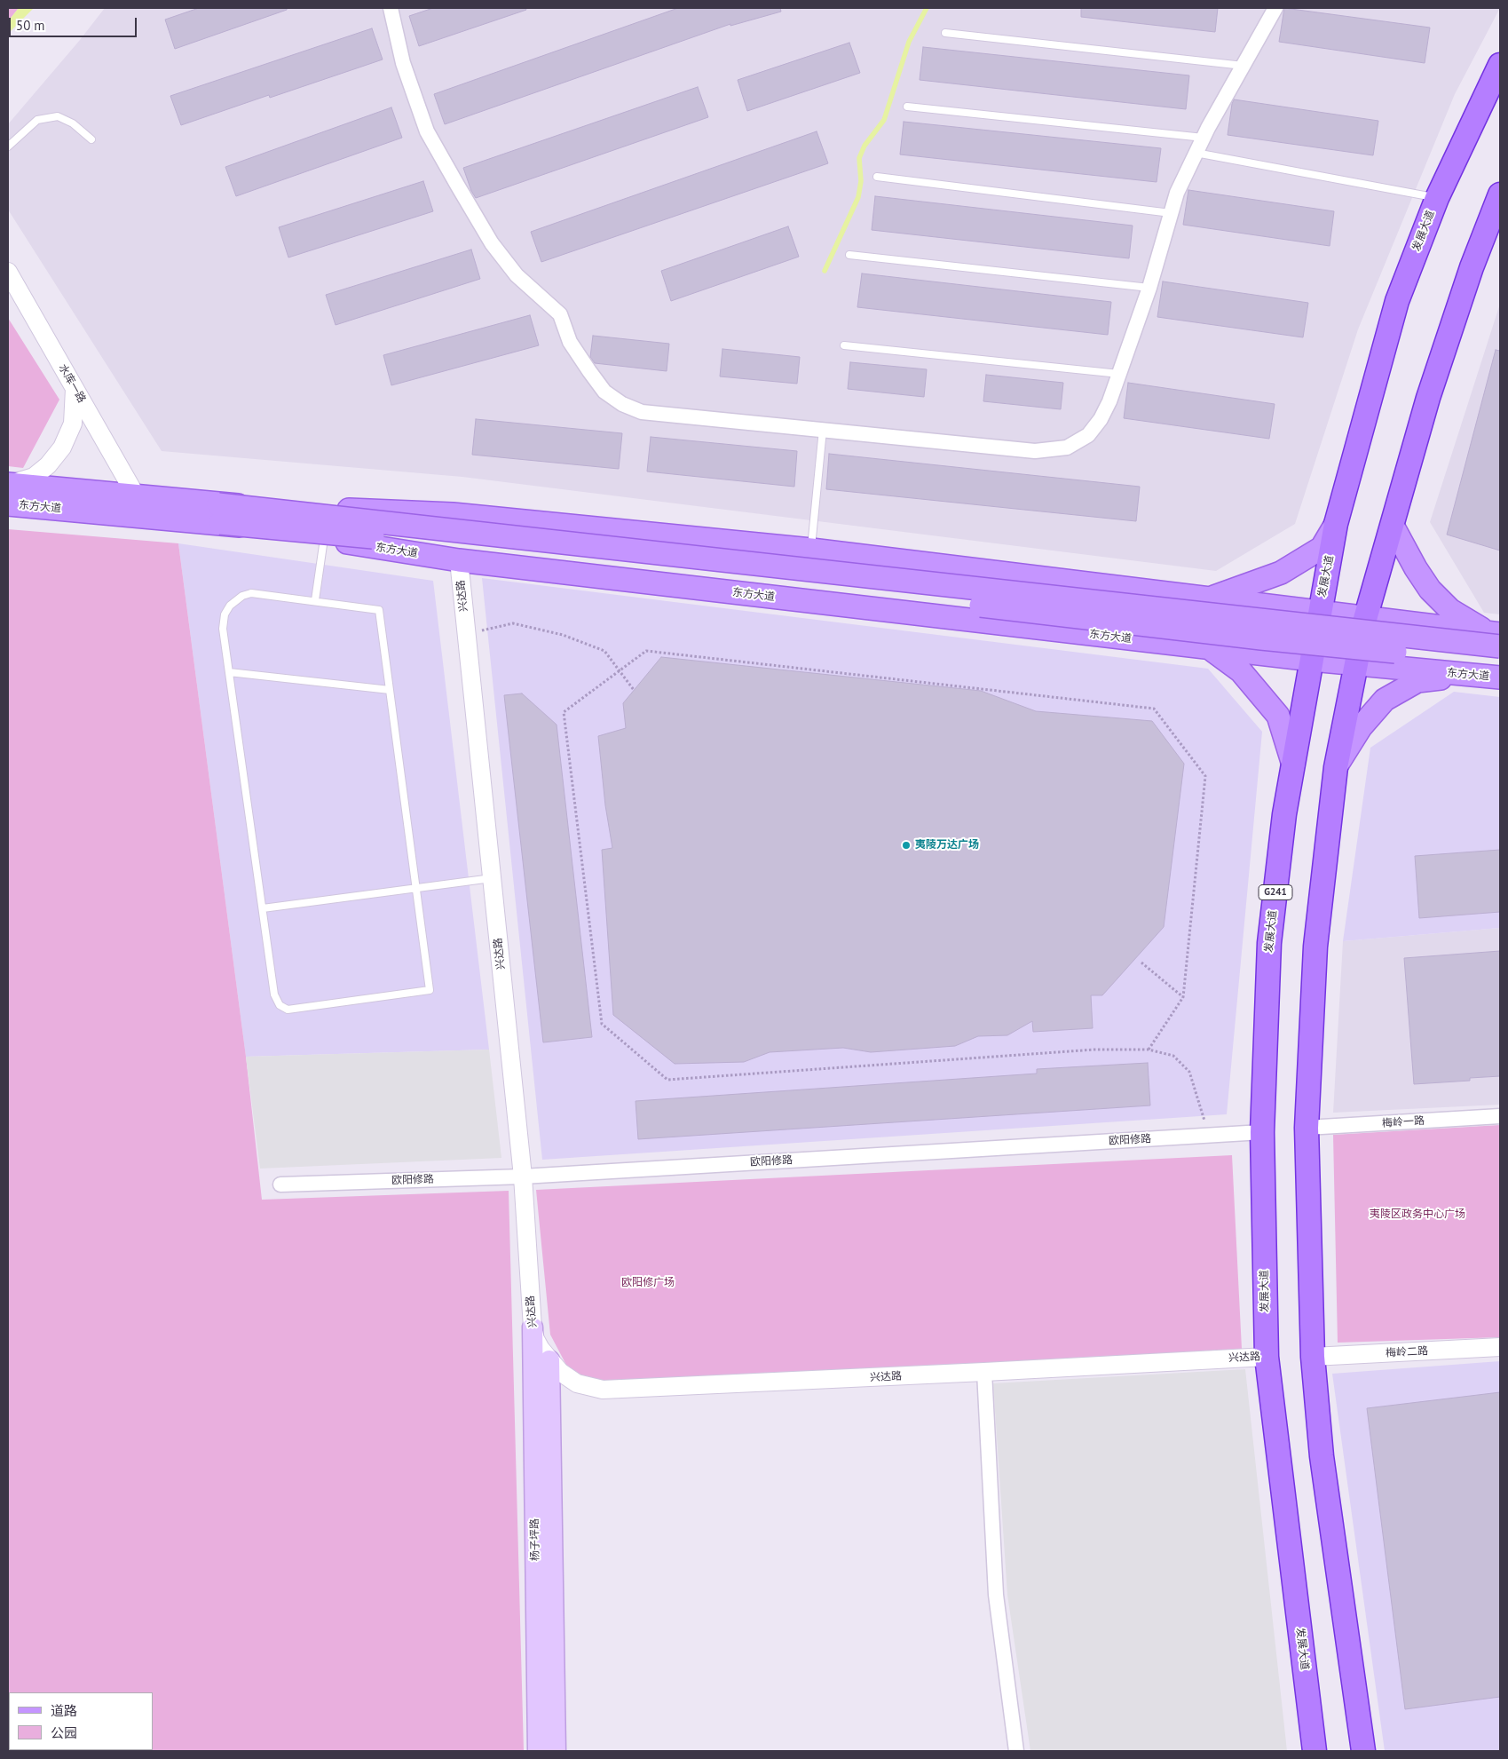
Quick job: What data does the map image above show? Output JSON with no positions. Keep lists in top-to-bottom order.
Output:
{
  "streets": {
    "highway": ["发展大道", "G241"],
    "main road": ["东方大道", "杨子坪路"],
    "street": [
      "水库一路",
      "兴达路",
      "梅岭一路",
      "欧阳修路",
      "梅岭二路"
    ]
  },
  "crossings": [
    ["发展大道", "东方大道"],
    ["发展大道", "兴达路"],
    ["发展大道", "欧阳修路"],
    ["水库一路", "东方大道"],
    ["东方大道", "兴达路"],
    ["兴达路", "欧阳修路"],
    ["兴达路", "杨子坪路"]
  ],
  "parks": ["夷陵区政务中心广场", "欧阳修广场"],
  "places": ["夷陵万达广场"],
  "legend": ["道路", "公园"],
  "scale_bar": "50 m"
}
